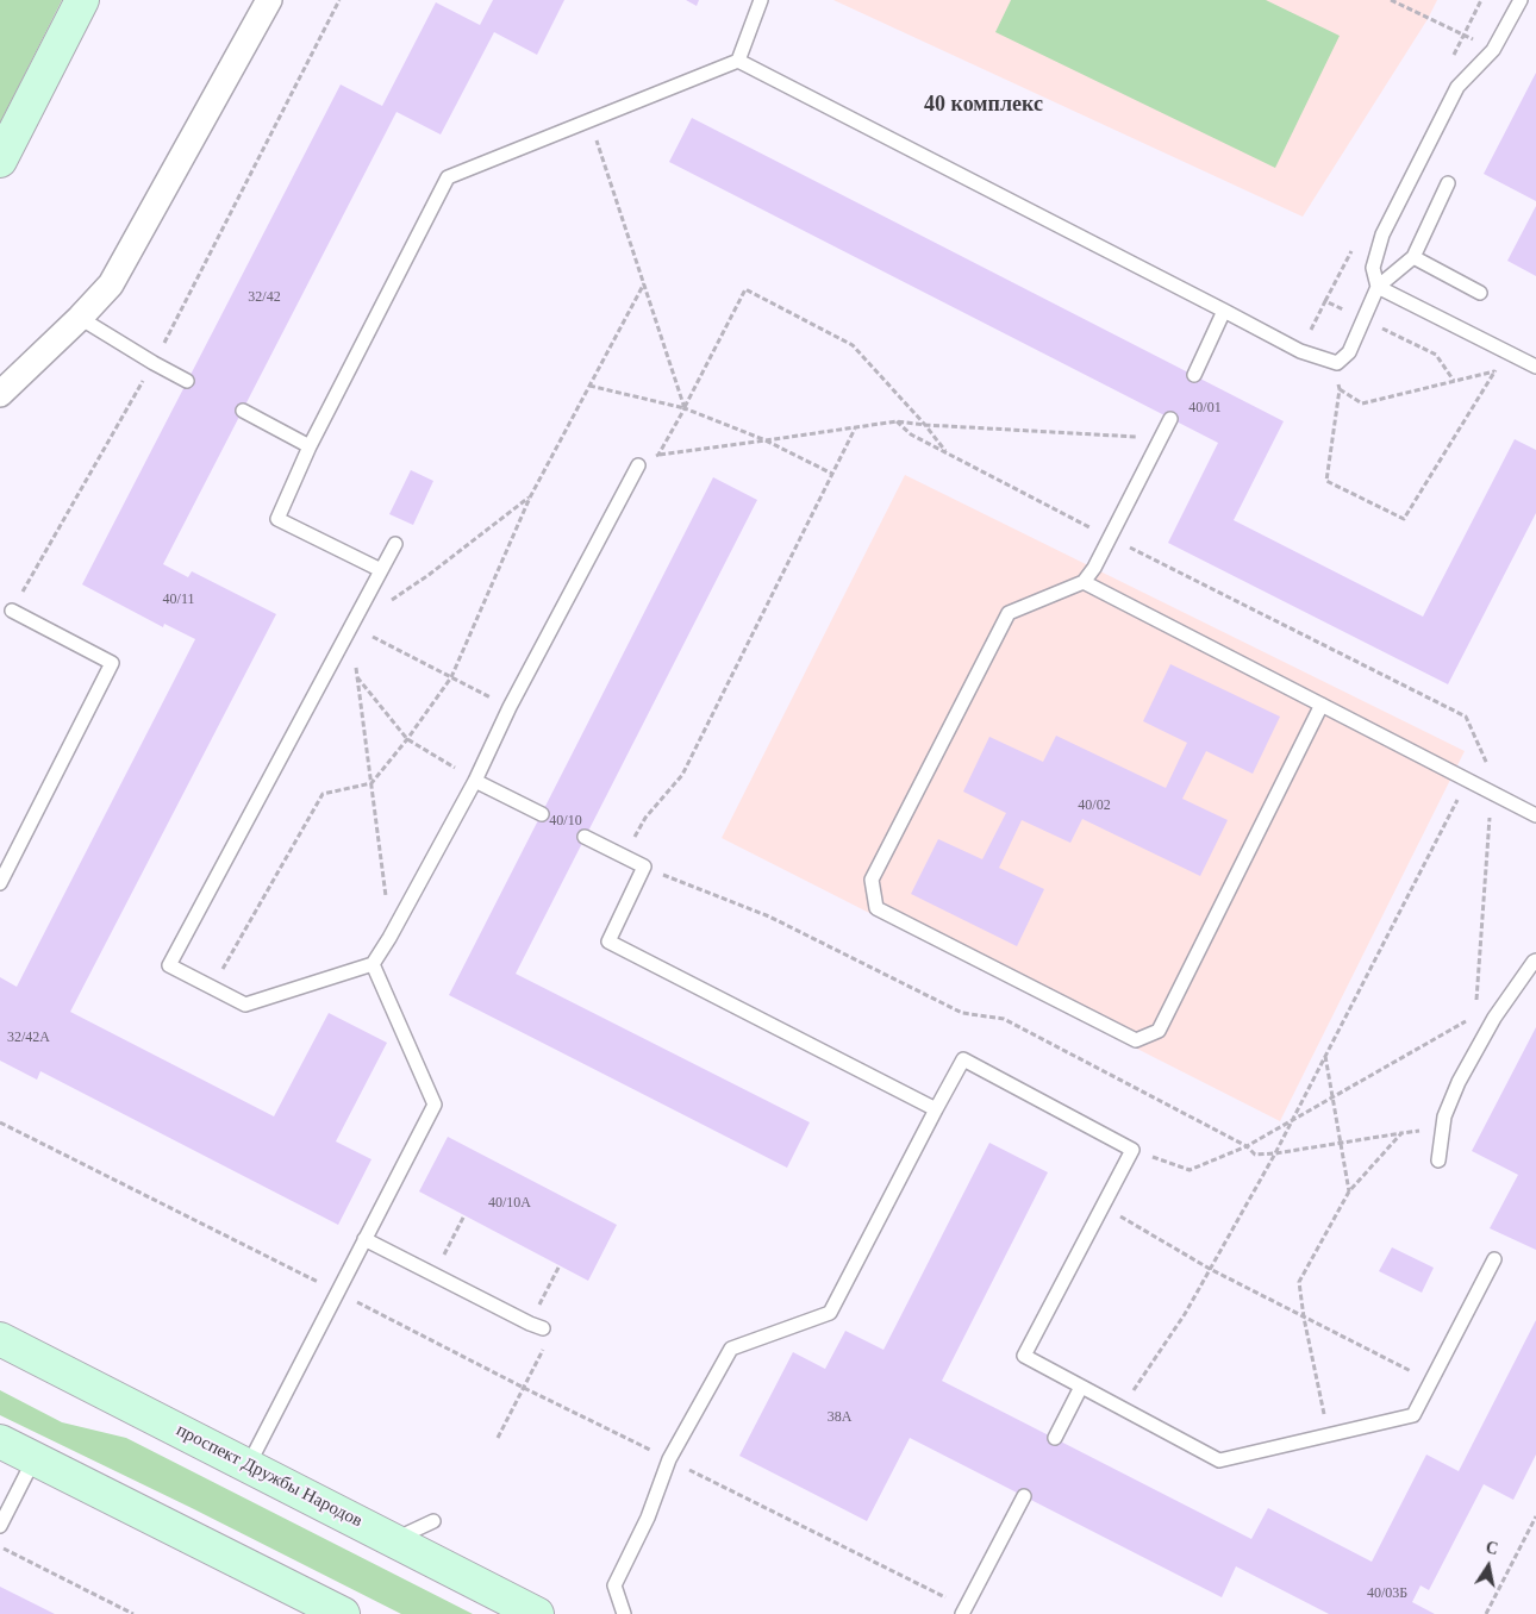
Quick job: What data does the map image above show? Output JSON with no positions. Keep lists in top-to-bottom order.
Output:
{
  "streets": {
    "main road": ["проспект Дружбы Народов"]
  },
  "districts": ["40 комплекс"],
  "house_numbers": [
    "32/42",
    "40/01",
    "40/11",
    "40/02",
    "40/10",
    "32/42А",
    "40/10А",
    "38А",
    "40/03Б"
  ],
  "north": "top"
}
